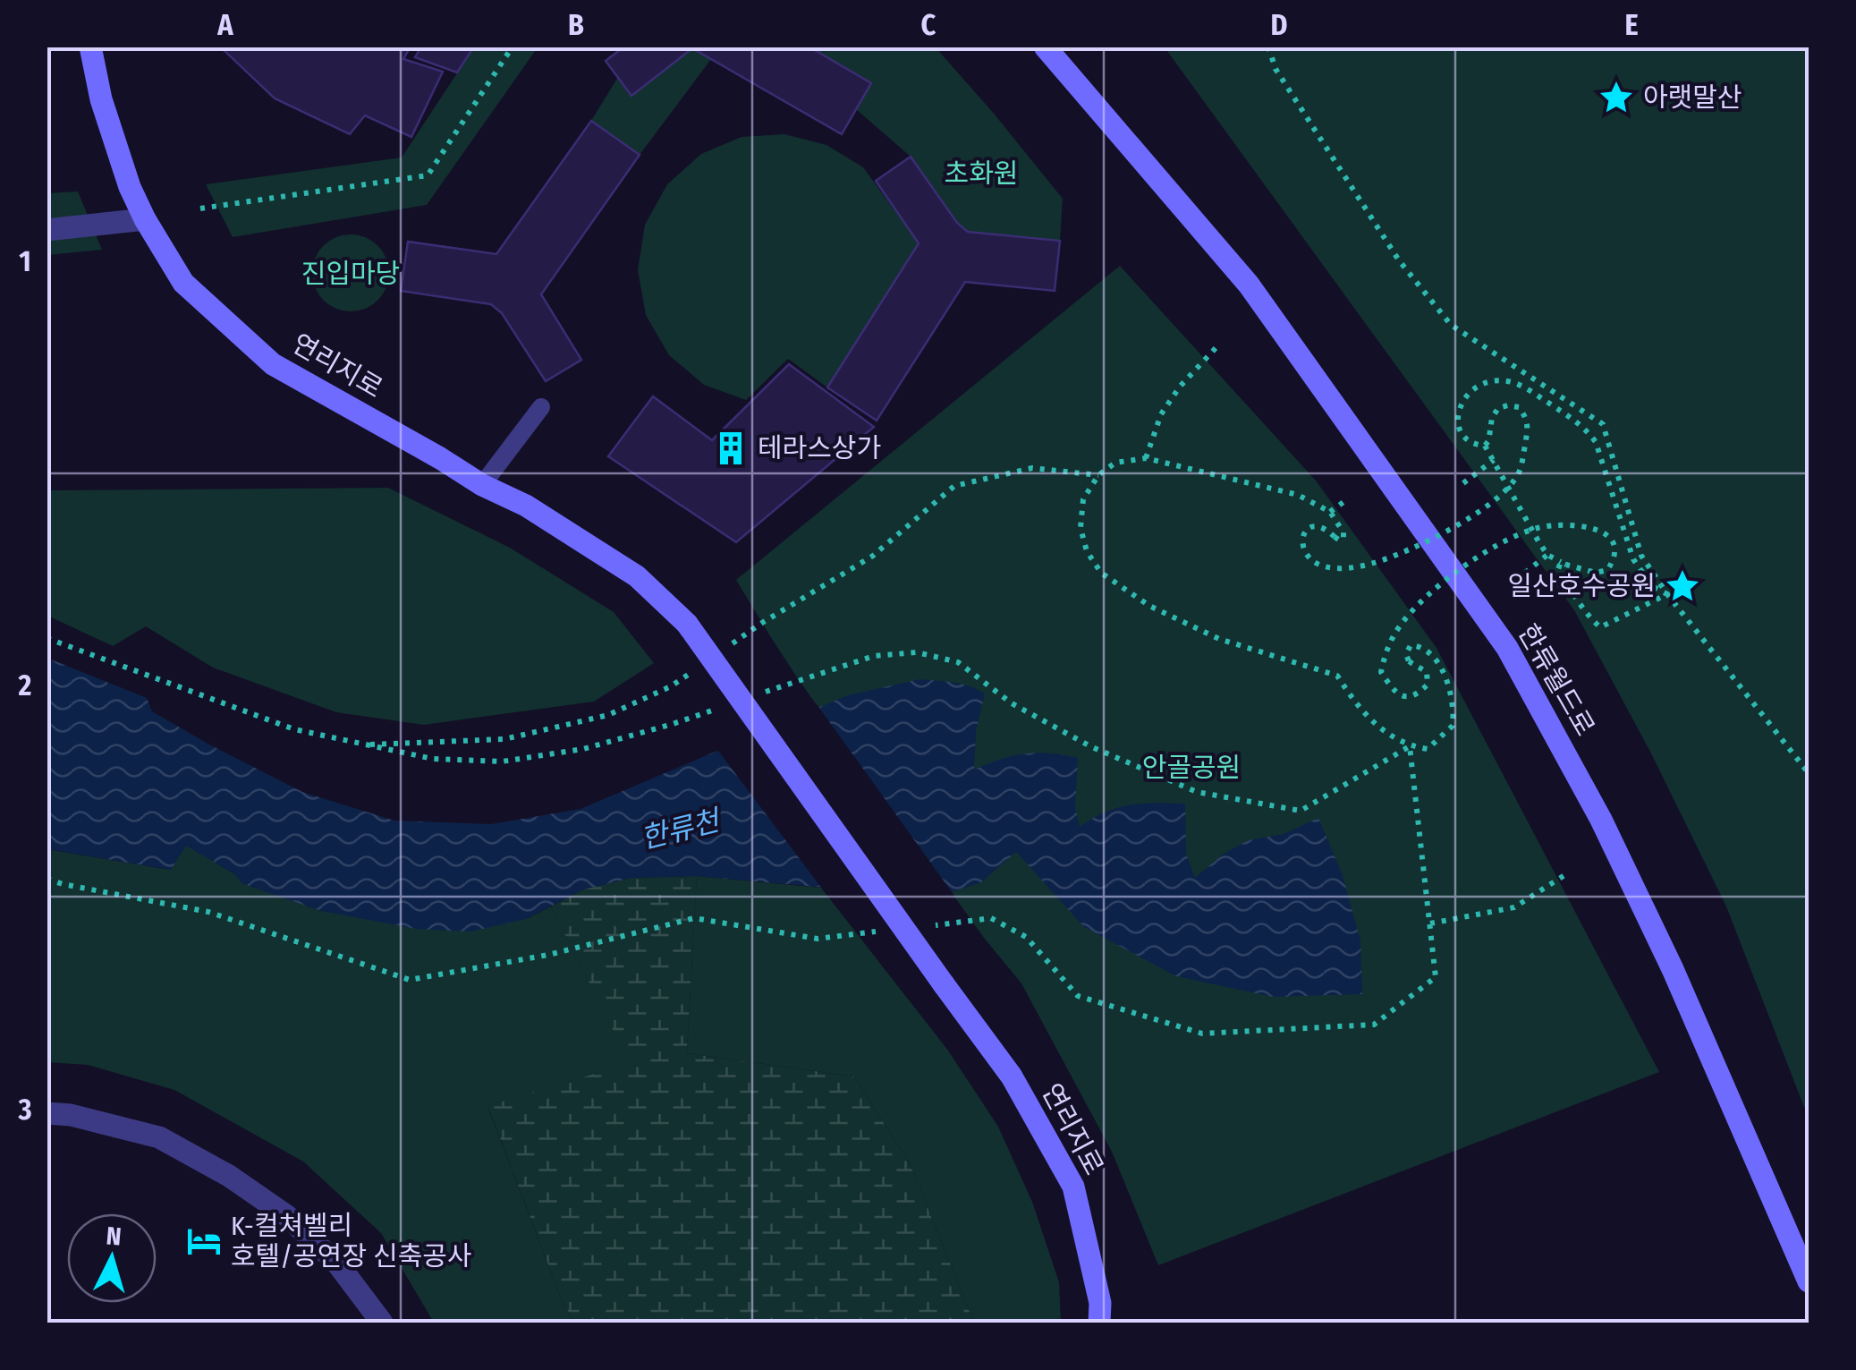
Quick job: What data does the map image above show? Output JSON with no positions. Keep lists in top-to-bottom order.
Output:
{
  "streets": {
    "street": ["연리지로", "한류월드로"]
  },
  "water": ["한류천"],
  "parks": ["초화원", "진입마당", "안골공원"],
  "places": {
    "place": ["아랫말산", "일산호수공원"],
    "building": ["테라스상가"],
    "hotel": ["K-컬쳐벨리 호텔/공연장 신축공사"]
  },
  "north": "top",
  "grid": {
    "columns": [
      "A",
      "B",
      "C",
      "D",
      "E"
    ],
    "rows": ["1", "2", "3"]
  }
}
